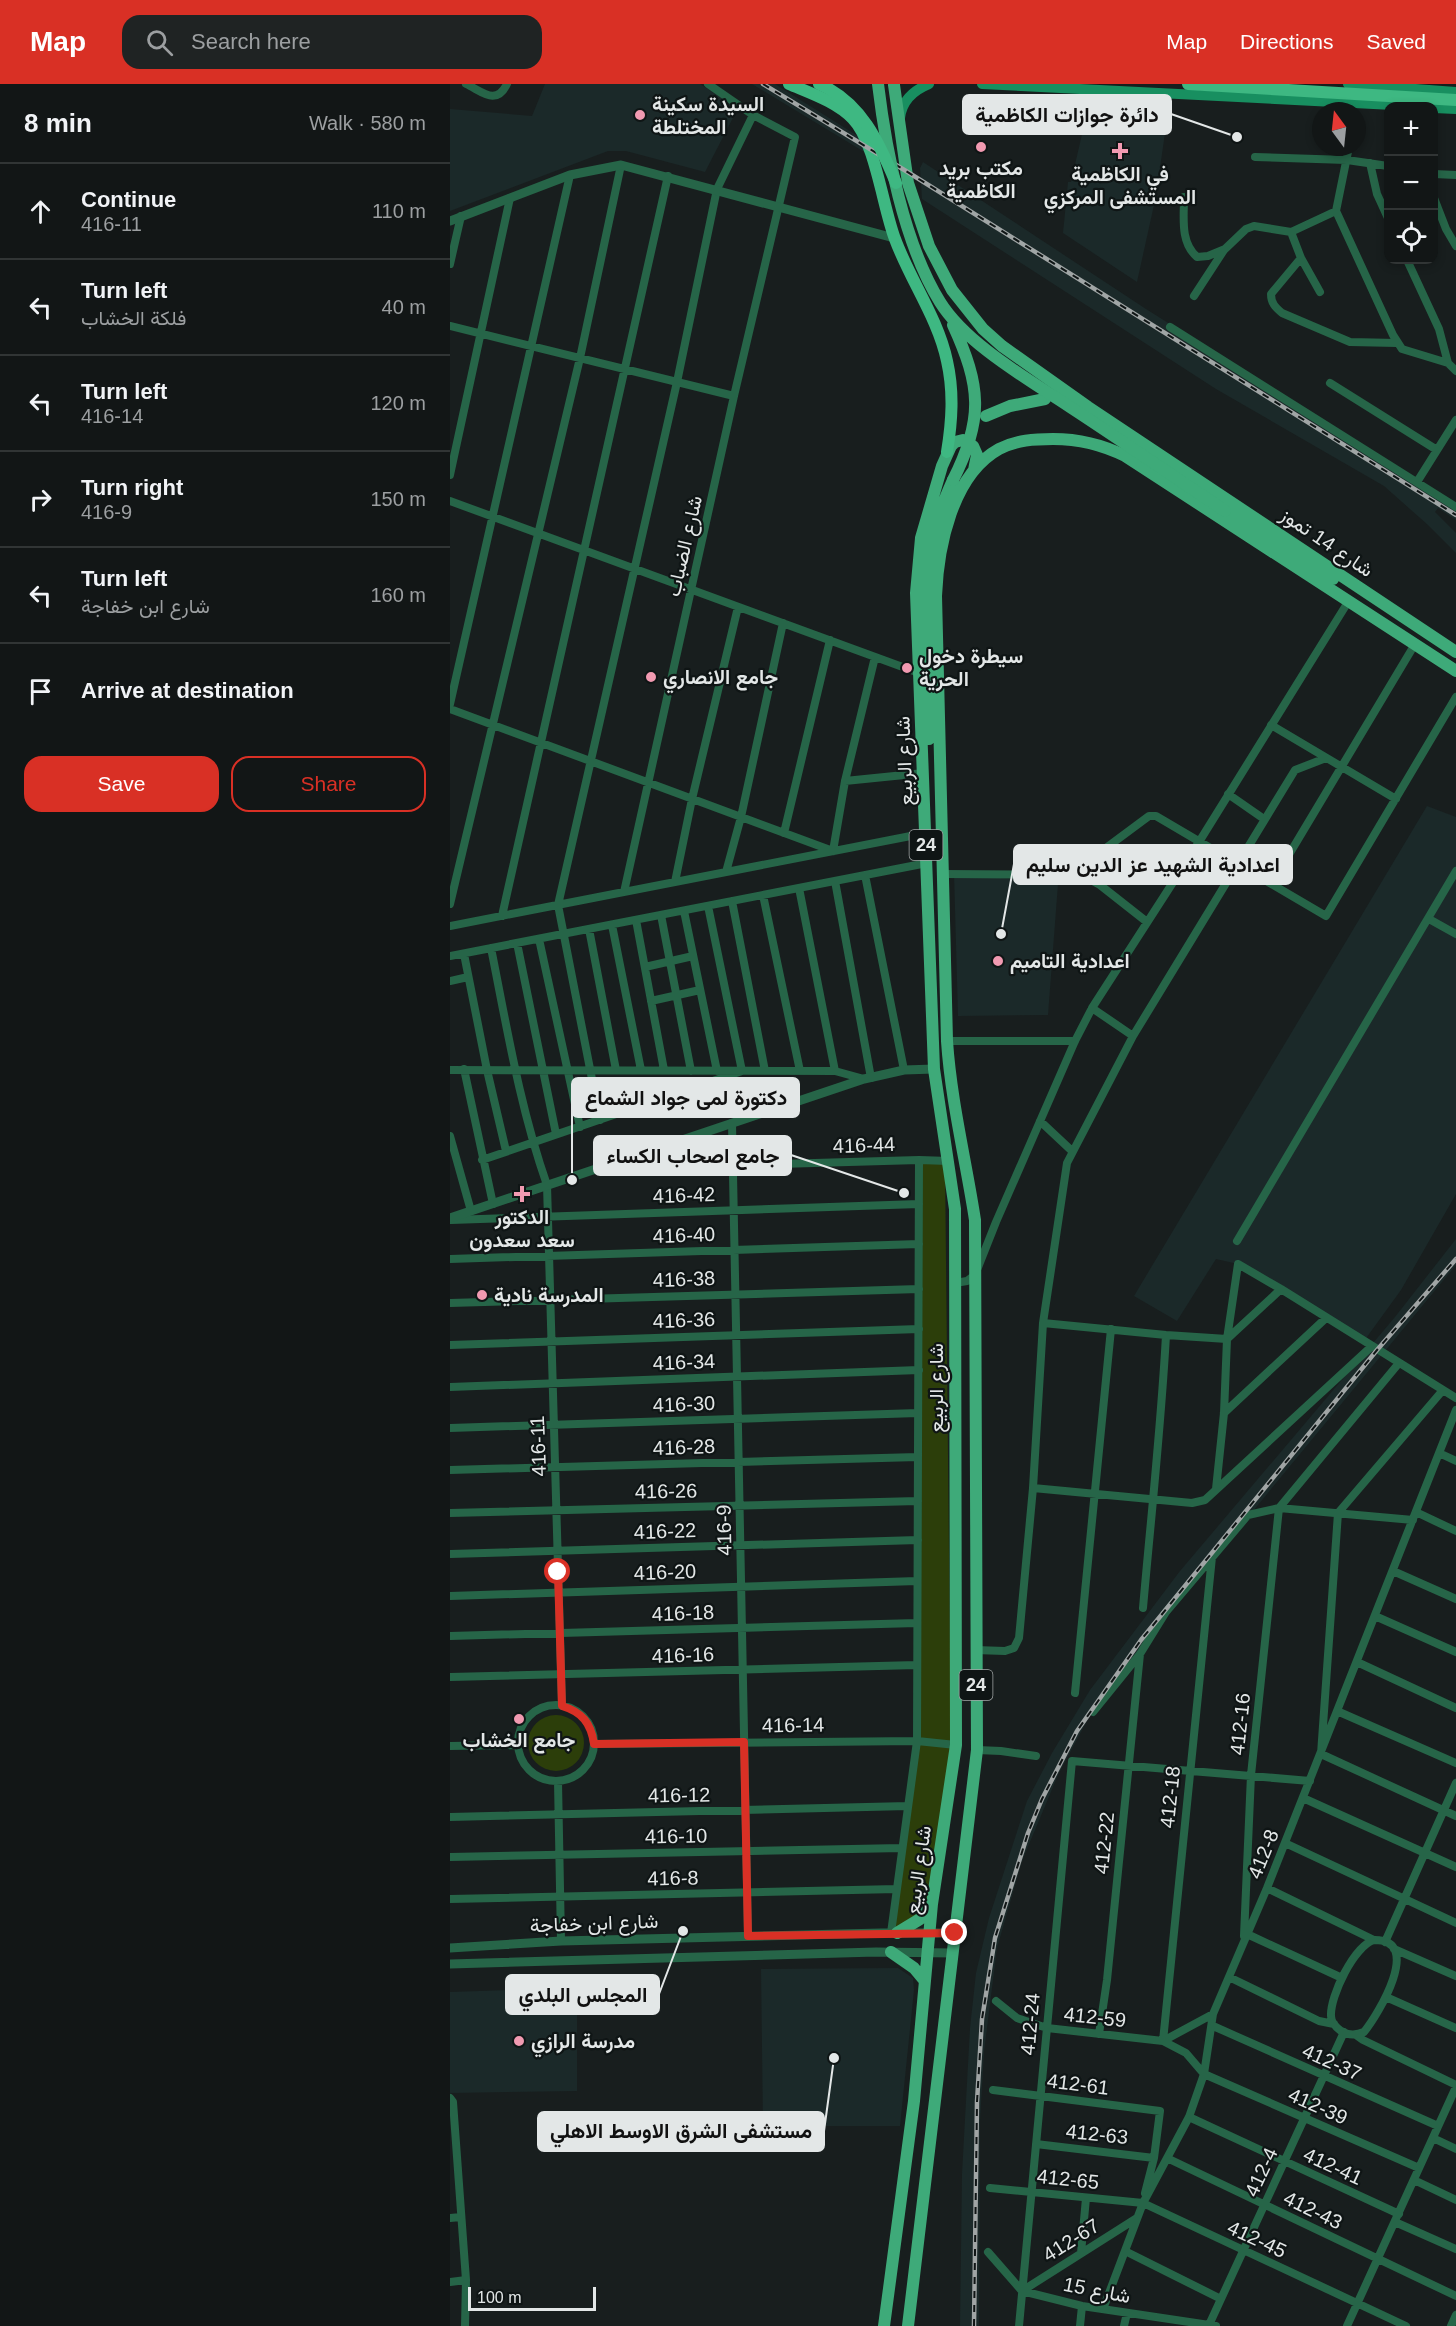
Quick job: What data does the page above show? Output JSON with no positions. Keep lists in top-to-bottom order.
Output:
{
  "streets": {
    "main road": ["شارع 14 تموز", "شارع الربيع", "24"],
    "street": [
      "شارع الضباب",
      "416-44",
      "416-42",
      "416-40",
      "416-38",
      "416-36",
      "416-34",
      "416-30",
      "416-11",
      "416-28",
      "416-26",
      "416-9",
      "416-22",
      "416-20",
      "416-18",
      "416-16",
      "412-16",
      "416-14",
      "416-12",
      "412-18",
      "416-10",
      "412-22",
      "412-8",
      "416-8",
      "شارع ابن خفاجة",
      "412-59",
      "412-24",
      "412-37",
      "412-61",
      "412-39",
      "412-63",
      "412-41",
      "412-4",
      "412-65",
      "412-43",
      "412-45",
      "412-67",
      "شارع 15"
    ]
  },
  "crossings": [
    ["شارع 14 تموز", "شارع الربيع"],
    ["شارع الربيع", "416-44"],
    ["شارع الربيع", "416-14"],
    ["شارع الربيع", "شارع ابن خفاجة"],
    ["416-44", "416-9"],
    ["416-42", "416-11"],
    ["416-42", "416-9"],
    ["416-40", "416-11"],
    ["416-40", "416-9"],
    ["416-38", "416-11"],
    ["416-38", "416-9"],
    ["416-36", "416-11"],
    ["416-36", "416-9"],
    ["416-34", "416-11"],
    ["416-34", "416-9"],
    ["416-30", "416-11"],
    ["416-30", "416-9"],
    ["416-11", "416-28"],
    ["416-11", "416-26"],
    ["416-11", "416-22"],
    ["416-11", "416-20"],
    ["416-11", "416-18"],
    ["416-11", "416-16"],
    ["416-11", "416-14"],
    ["416-28", "416-9"],
    ["416-26", "416-9"],
    ["416-9", "416-22"],
    ["416-9", "416-20"],
    ["416-9", "416-18"],
    ["416-9", "416-16"],
    ["416-9", "416-14"],
    ["416-9", "416-12"],
    ["416-9", "416-10"],
    ["416-9", "416-8"],
    ["416-9", "شارع ابن خفاجة"],
    ["412-16", "412-8"],
    ["412-18", "412-59"],
    ["412-22", "412-59"],
    ["412-22", "412-24"],
    ["412-8", "412-59"],
    ["412-8", "412-37"],
    ["412-8", "412-39"],
    ["412-8", "412-41"],
    ["412-8", "412-65"],
    ["412-8", "412-43"],
    ["412-8", "412-45"],
    ["412-8", "412-67"],
    ["412-8", "شارع 15"],
    ["412-59", "412-24"],
    ["412-59", "412-39"],
    ["412-24", "412-61"],
    ["412-24", "412-63"],
    ["412-24", "412-65"],
    ["412-24", "412-67"],
    ["412-24", "شارع 15"],
    ["412-37", "412-4"],
    ["412-61", "412-63"],
    ["412-39", "412-4"],
    ["412-41", "412-4"],
    ["412-4", "412-43"],
    ["412-4", "412-45"],
    ["412-4", "شارع 15"],
    ["412-65", "412-45"],
    ["412-67", "شارع 15"]
  ],
  "places": {
    "other": [
      "السيدة سكينة المختلطة",
      "دائرة جوازات الكاظمية",
      "مكتب بريد الكاظمية",
      "سيطرة دخول الحرية",
      "جامع الانصاري",
      "اعدادية الشهيد عز الدين سليم",
      "اعدادية التاميم",
      "دكتورة لمى جواد الشماع",
      "جامع اصحاب الکساء",
      "المدرسة نادية",
      "جامع الخشاب",
      "المجلس البلدي",
      "مدرسة الرازي",
      "مستشفى الشرق الاوسط الاهلي"
    ],
    "health": ["في الكاظمية المستشفى المركزي", "الدكتور سعد سعدون"]
  },
  "scale_bar": "100 m",
  "north": "top",
  "page": {
    "header": "Map",
    "search": "Search here",
    "nav": ["Map", "Directions", "Saved"],
    "heading": ["8 min", "Walk · 580 m"],
    "map_buttons": ["+", "−"],
    "list": [
      ["Continue", "416-11", "110 m"],
      ["Turn left", "فلكة الخشاب", "40 m"],
      ["Turn left", "416-14", "120 m"],
      ["Turn right", "416-9", "150 m"],
      ["Turn left", "شارع ابن خفاجة", "160 m"],
      "Arrive at destination"
    ],
    "buttons": ["Save", "Share"],
    "scale": "100 m"
  }
}
